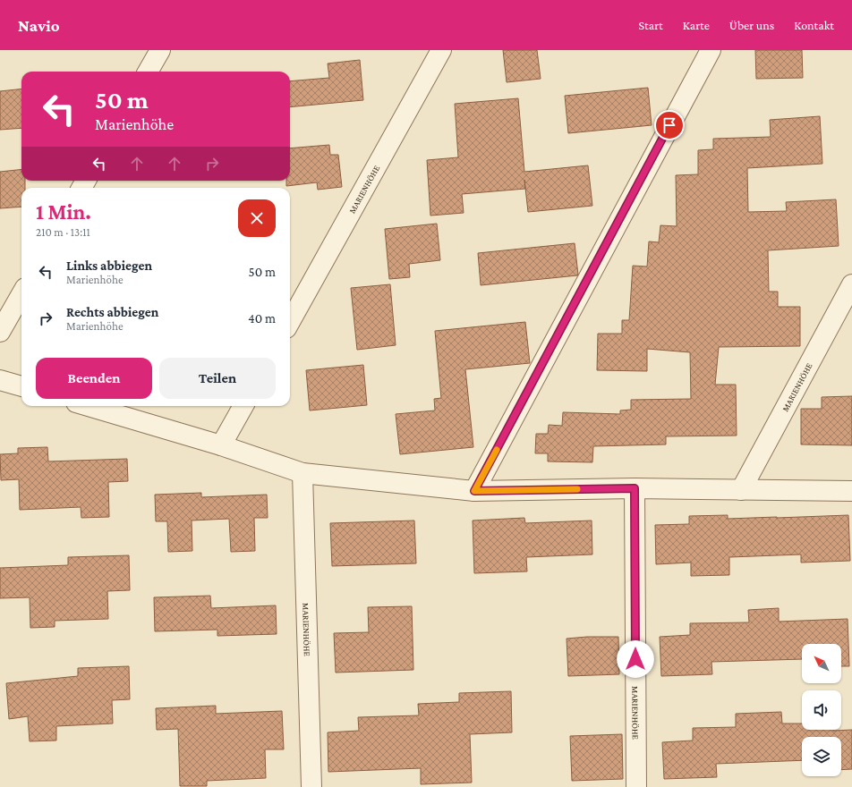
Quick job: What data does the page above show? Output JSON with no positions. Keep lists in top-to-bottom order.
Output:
{
  "streets": {
    "street": ["MARIENHÖHE"]
  },
  "north": "top left",
  "page": {
    "header": "Navio",
    "nav": [
      "Start",
      "Karte",
      "Über uns",
      "Kontakt"
    ],
    "turn": ["50 m", "Marienhöhe"],
    "heading": ["1 Min.", "210 m · 13:11"],
    "list": [
      {
        "name": "Links abbiegen",
        "note": "Marienhöhe",
        "value": "50 m"
      },
      {
        "name": "Rechts abbiegen",
        "note": "Marienhöhe",
        "value": "40 m"
      }
    ],
    "buttons": ["Beenden", "Teilen"]
  }
}
